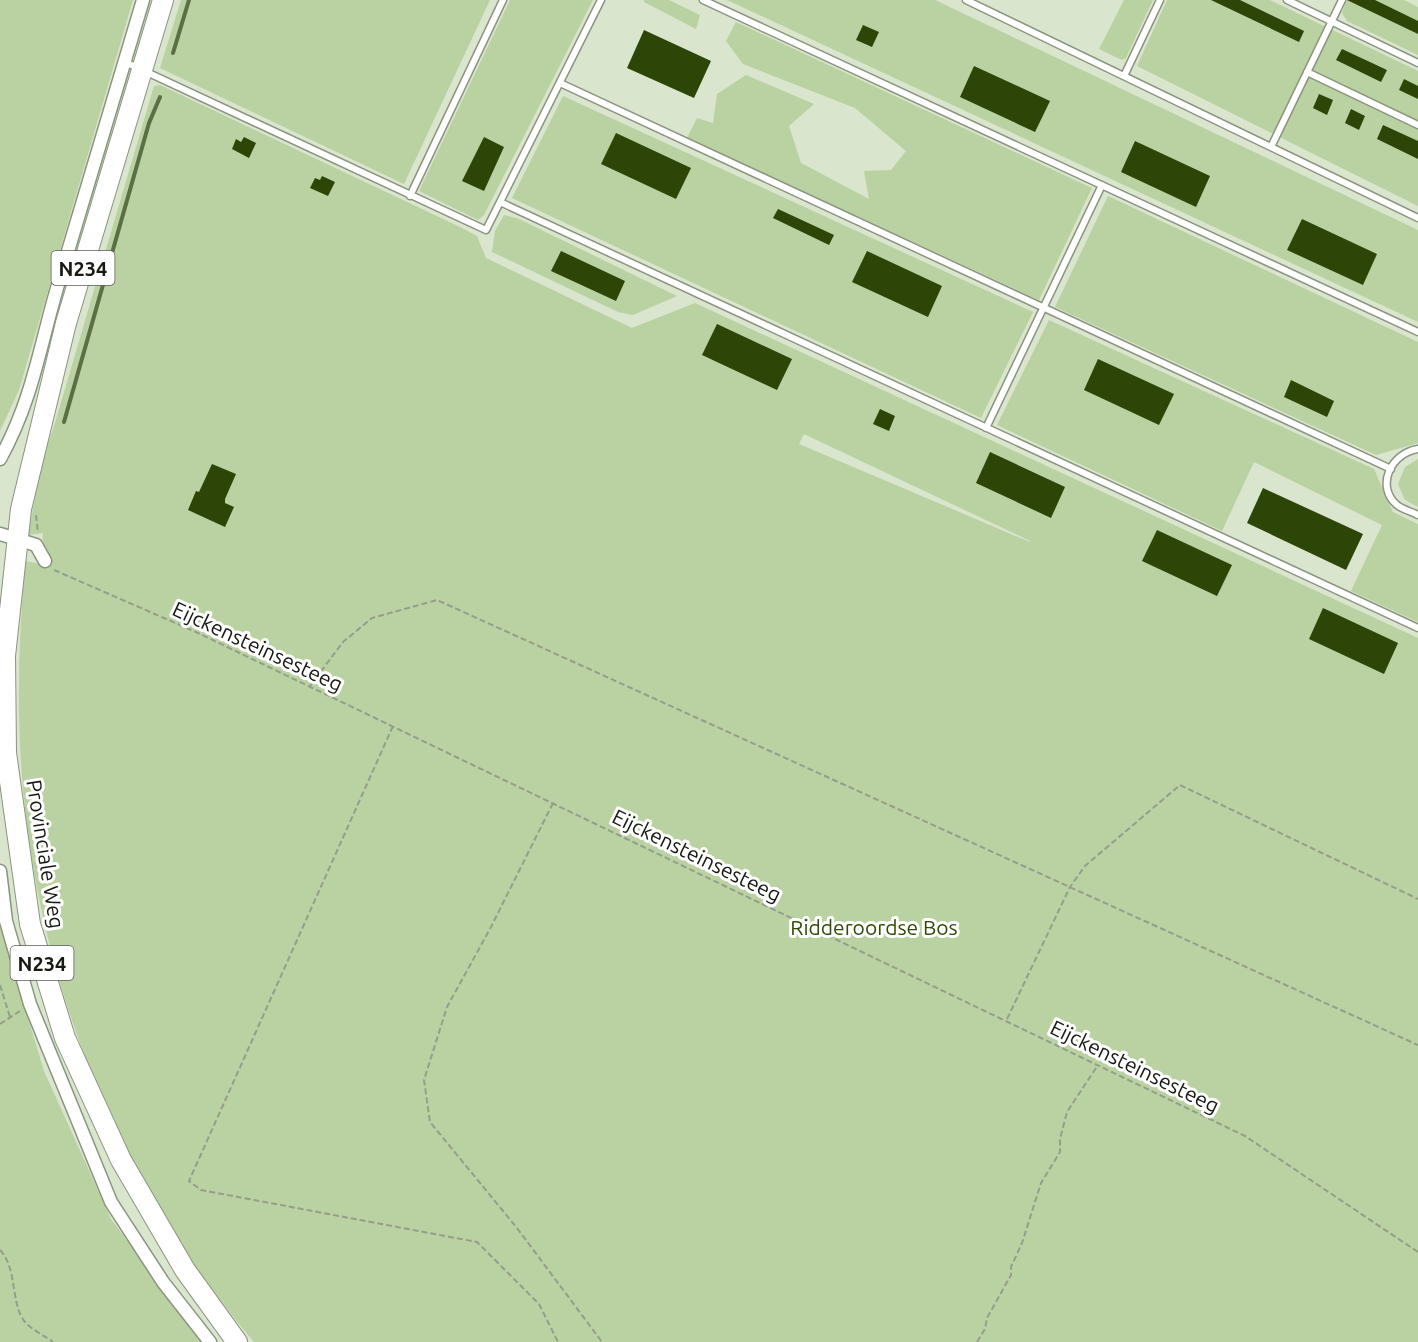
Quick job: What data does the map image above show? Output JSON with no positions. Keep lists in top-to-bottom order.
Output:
{
  "streets": {
    "main road": ["N234", "Provinciale Weg"],
    "path": ["Eijckensteinsesteeg"]
  },
  "crossings": [
    ["N234", "Provinciale Weg"]
  ],
  "parks": ["Ridderoordse Bos"]
}
